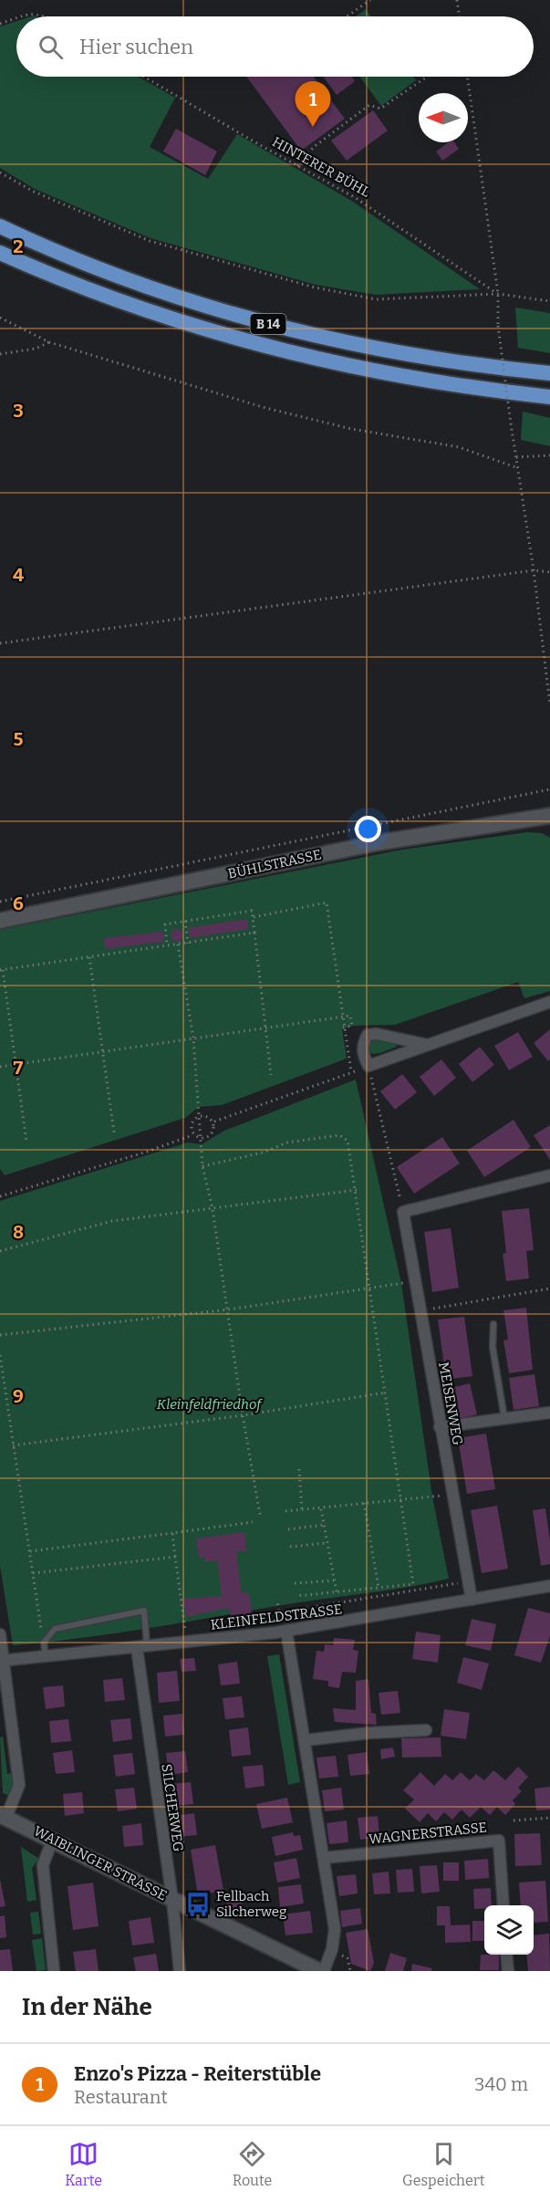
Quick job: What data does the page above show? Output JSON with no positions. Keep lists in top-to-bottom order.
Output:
{
  "streets": {
    "highway": ["B 14"],
    "main road": ["BÜHLSTRASSE", "WAIBLINGER STRASSE"],
    "street": [
      "MEISENWEG",
      "KLEINFELDSTRASSE",
      "SILCHERWEG",
      "WAGNERSTRASSE"
    ],
    "path": ["HINTERER BÜHL"]
  },
  "crossings": [
    ["MEISENWEG", "KLEINFELDSTRASSE"],
    ["KLEINFELDSTRASSE", "SILCHERWEG"],
    ["SILCHERWEG", "WAIBLINGER STRASSE"]
  ],
  "parks": ["Kleinfeldfriedhof"],
  "places": {
    "bus stop": ["Fellbach Silcherweg"]
  },
  "north": "left",
  "page": {
    "search": "Hier suchen",
    "pins": "1",
    "heading": "In der Nähe",
    "list": [
      {
        "mark": "1",
        "name": "Enzo's Pizza - Reiterstüble",
        "note": "Restaurant",
        "value": "340 m"
      }
    ],
    "nav": ["Karte", "Route", "Gespeichert"]
  },
  "grid": {
    "rows": [
      "2",
      "3",
      "4",
      "5",
      "6",
      "7",
      "8",
      "9"
    ]
  }
}
